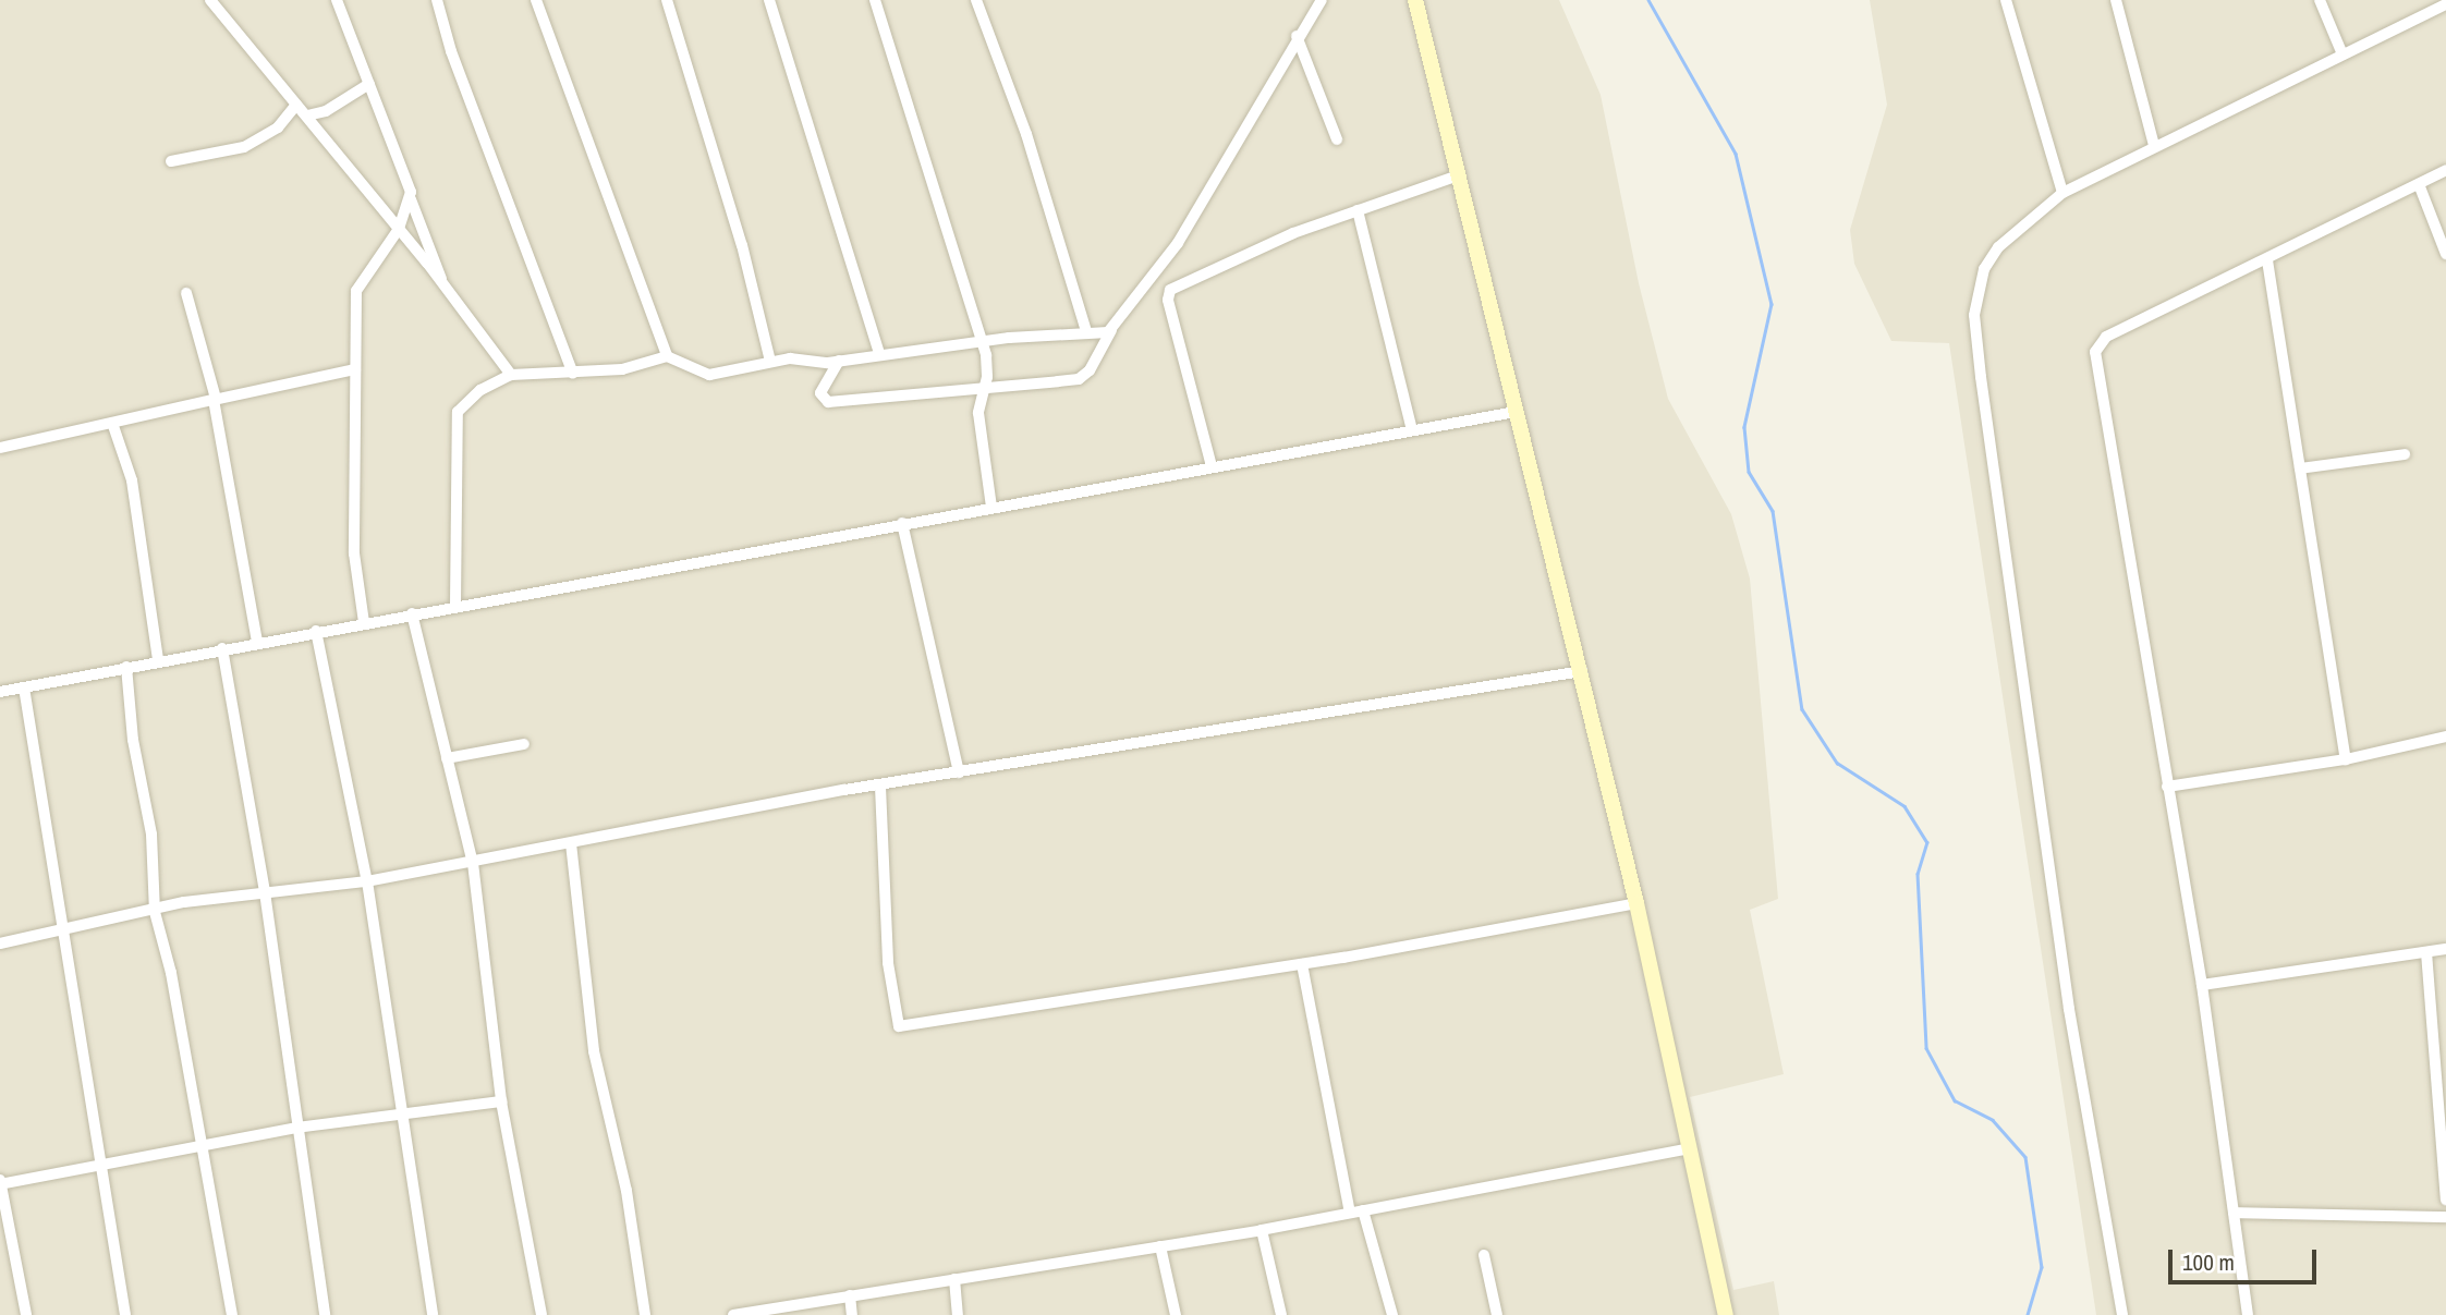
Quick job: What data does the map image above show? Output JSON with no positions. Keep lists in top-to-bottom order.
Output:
{
  "scale_bar": "100 m"
}
